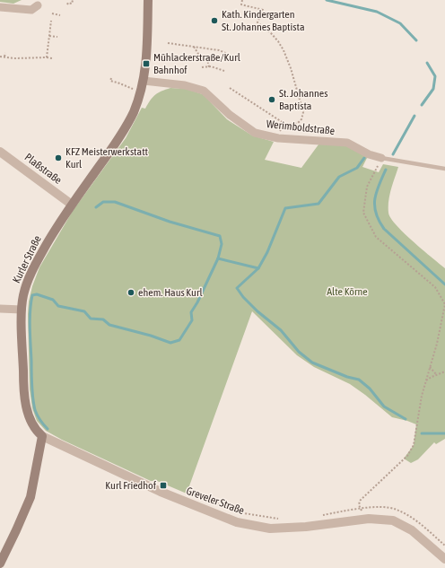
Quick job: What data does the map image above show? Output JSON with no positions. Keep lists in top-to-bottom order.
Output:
{
  "streets": {
    "main road": ["Kurler Straße"],
    "street": ["Werimboldstraße", "Plaßstraße", "Greveler Straße"]
  },
  "crossings": [
    ["Werimboldstraße", "Kurler Straße"],
    ["Plaßstraße", "Kurler Straße"],
    ["Kurler Straße", "Greveler Straße"]
  ],
  "parks": ["Alte Körne"],
  "places": {
    "other": [
      "Kath. Kindergarten St. Johannes Baptista",
      "St. Johannes Baptista",
      "KFZ Meisterwerkstatt Kurl",
      "ehem. Haus Kurl"
    ],
    "transit": ["Mühlackerstraße/Kurl Bahnhof", "Kurl Friedhof"]
  }
}
